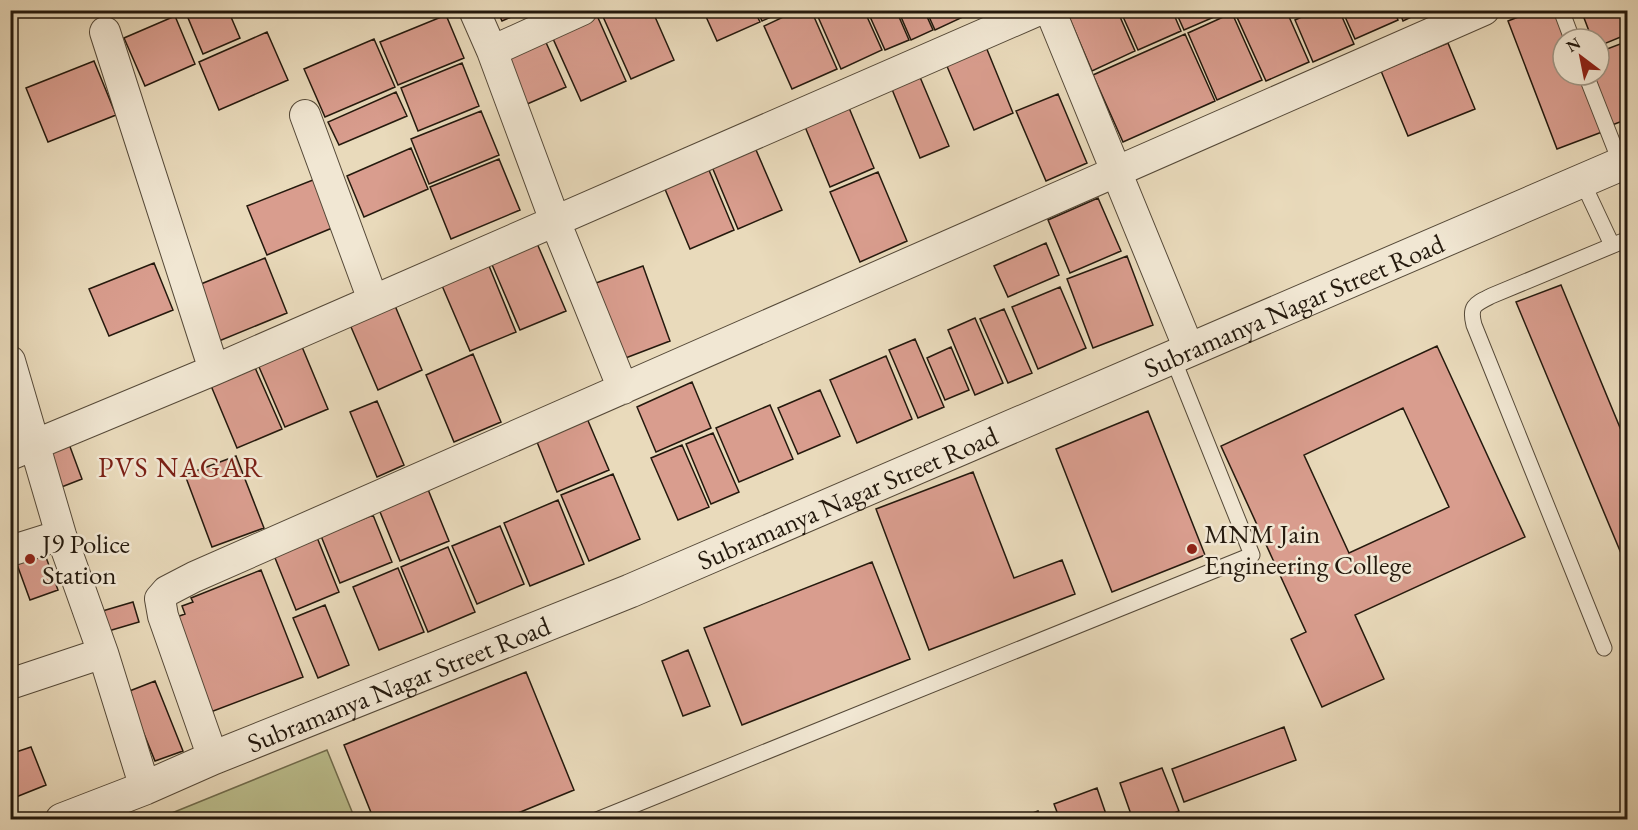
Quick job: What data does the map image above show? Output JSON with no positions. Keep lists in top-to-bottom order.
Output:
{
  "streets": {
    "street": ["Subramanya Nagar Street Road"]
  },
  "districts": ["PVS NAGAR"],
  "places": ["MNM Jain Engineering College", "J9 Police Station"],
  "north": "top left"
}
